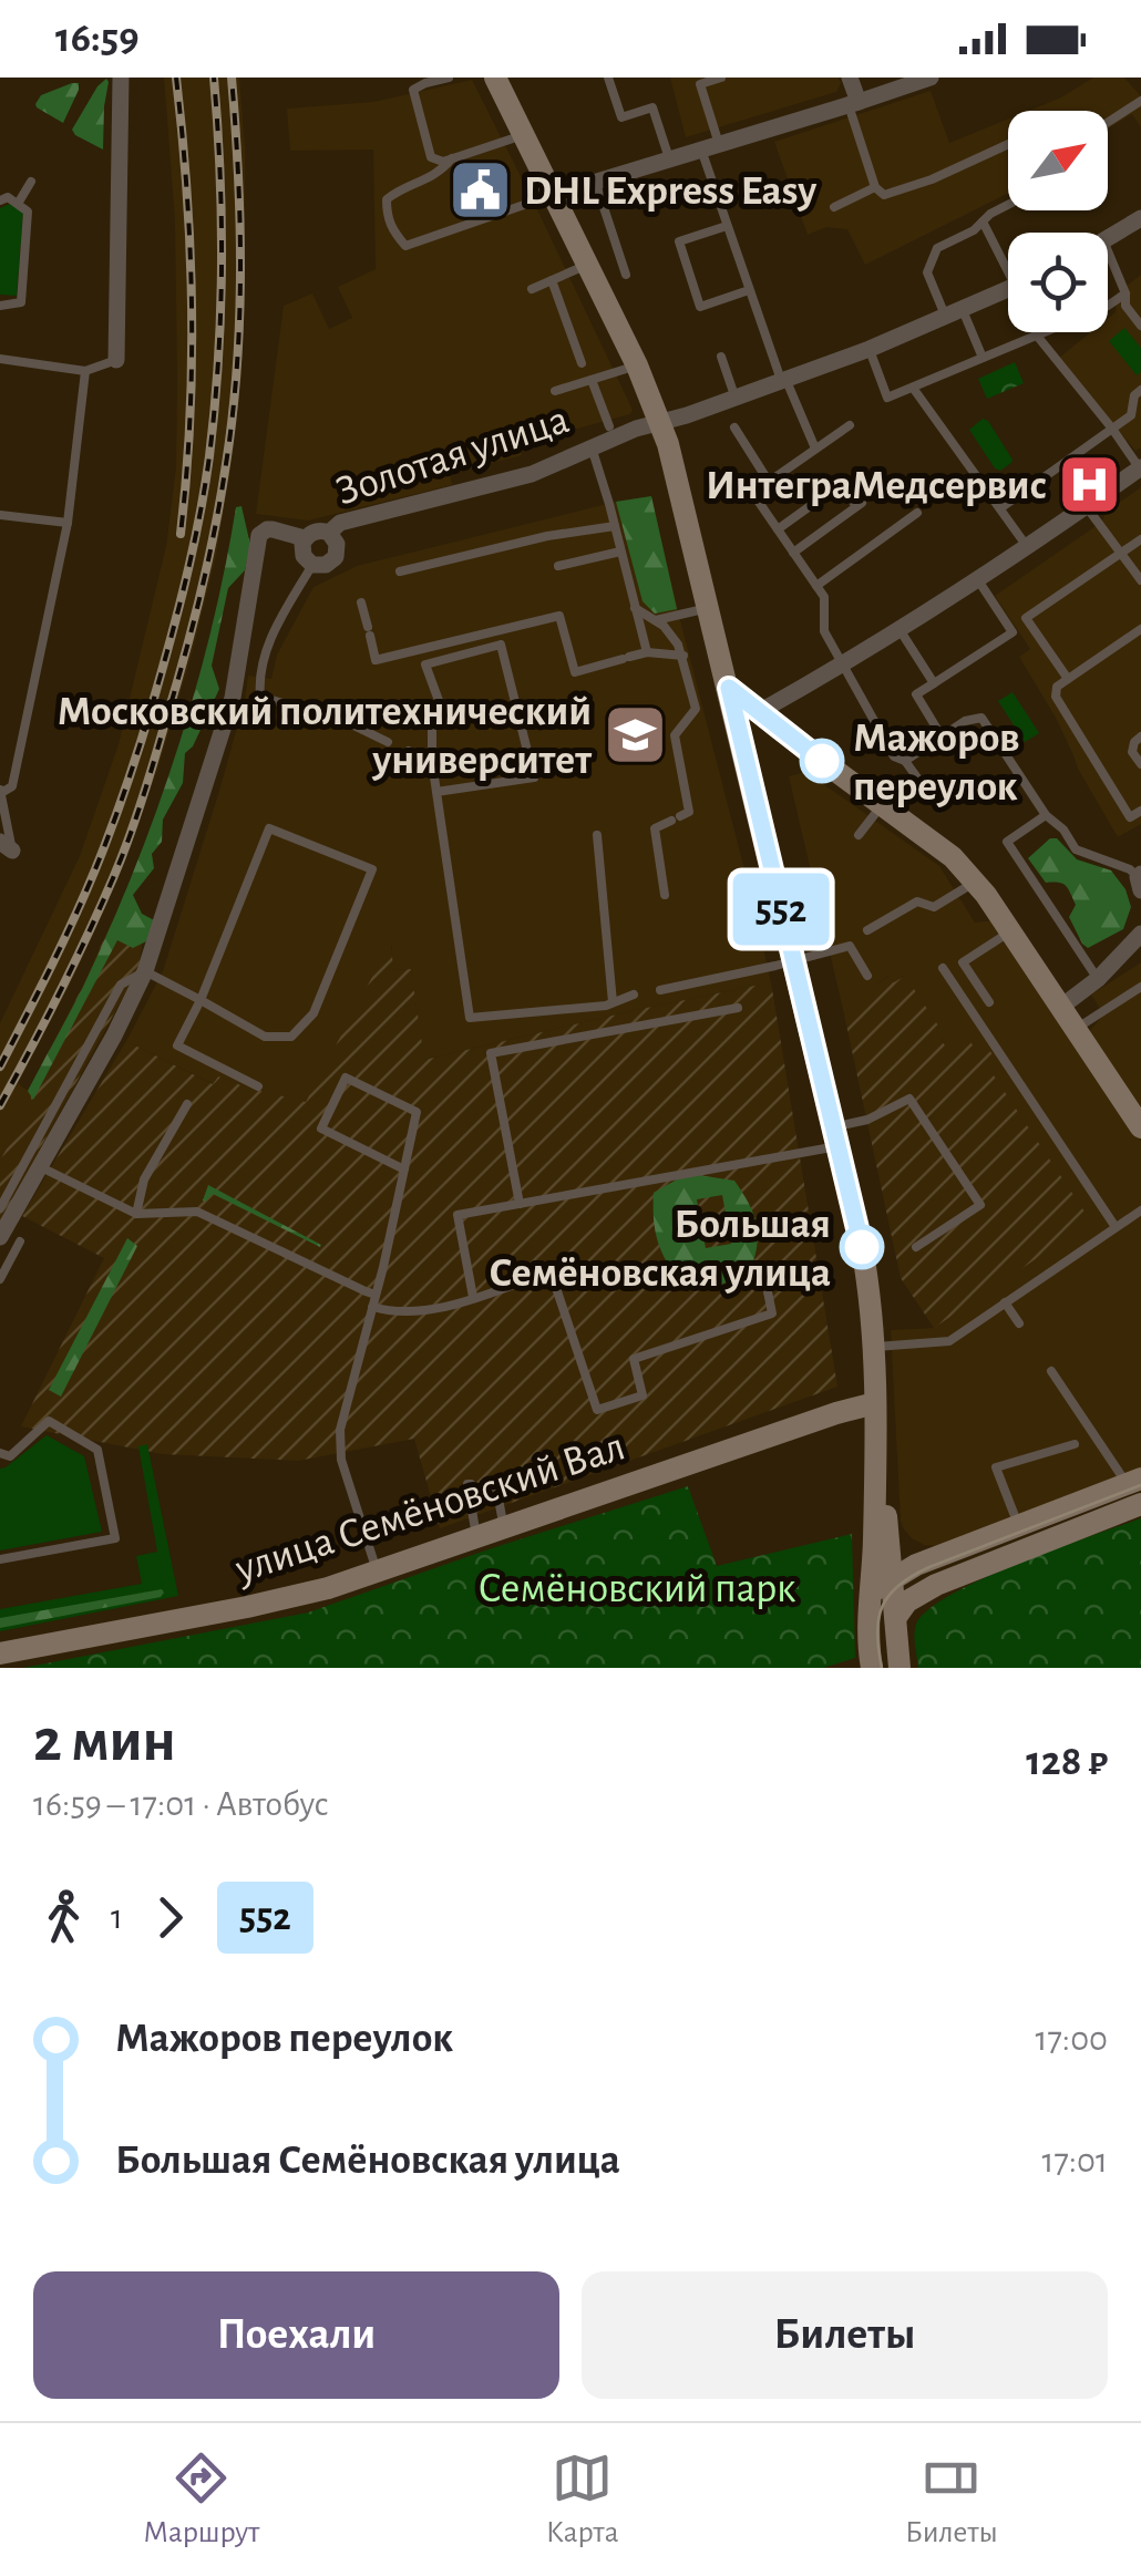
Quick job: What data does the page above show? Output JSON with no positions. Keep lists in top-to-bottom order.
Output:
{
  "streets": {
    "main road": ["улица Семёновский Вал"],
    "street": ["Золотая улица"]
  },
  "parks": ["Семёновский парк"],
  "places": {
    "public building": ["DHL Express Easy"],
    "hospital": ["ИнтеграМедсервис"],
    "school or university": ["Московский политехнический университет"],
    "other": ["Мажоров переулок", "Большая Семёновская улица"]
  },
  "lines": ["bus line 552"],
  "north": "top right",
  "page": {
    "status": "16:59",
    "on_map": "552",
    "heading": ["2 мин", "16:59 – 17:01 · Автобус", "128 ₽"],
    "legs": ["1", "552"],
    "list": [
      {
        "name": "Мажоров переулок",
        "value": "17:00"
      },
      {
        "name": "Большая Семёновская улица",
        "value": "17:01"
      }
    ],
    "buttons": ["Поехали", "Билеты"],
    "tabs": ["Маршрут", "Карта", "Билеты"]
  }
}
